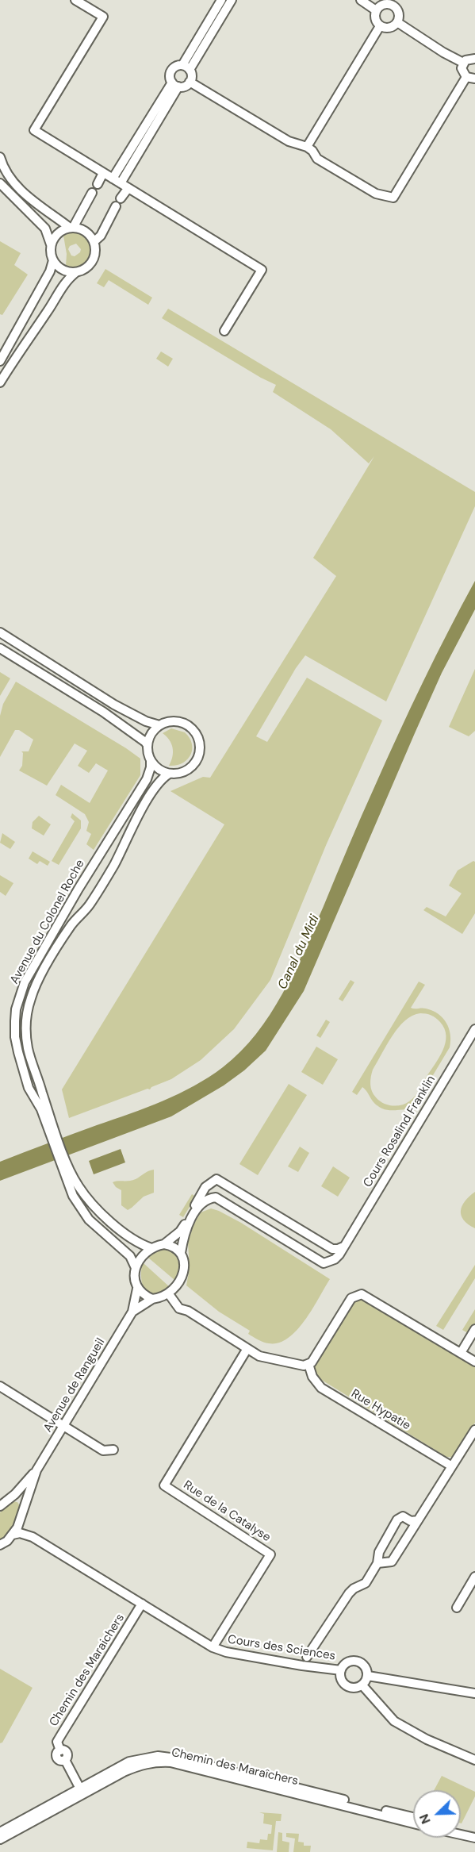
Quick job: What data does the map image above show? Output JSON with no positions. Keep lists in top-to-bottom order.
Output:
{
  "streets": {
    "street": [
      "Avenue du Colonel Roche",
      "Cours Rosalind Franklin",
      "Avenue de Rangueil",
      "Rue Hypatie",
      "Rue de la Catalyse",
      "Cours des Sciences",
      "Chemin des Maraichers",
      "Chemin des Maraîchers"
    ]
  },
  "crossings": [
    ["Cours Rosalind Franklin", "Avenue de Rangueil"],
    ["Rue de la Catalyse", "Cours des Sciences"],
    ["Cours des Sciences", "Chemin des Maraichers"],
    ["Chemin des Maraichers", "Chemin des Maraîchers"]
  ],
  "water": ["Canal du Midi"],
  "north": "bottom left"
}
